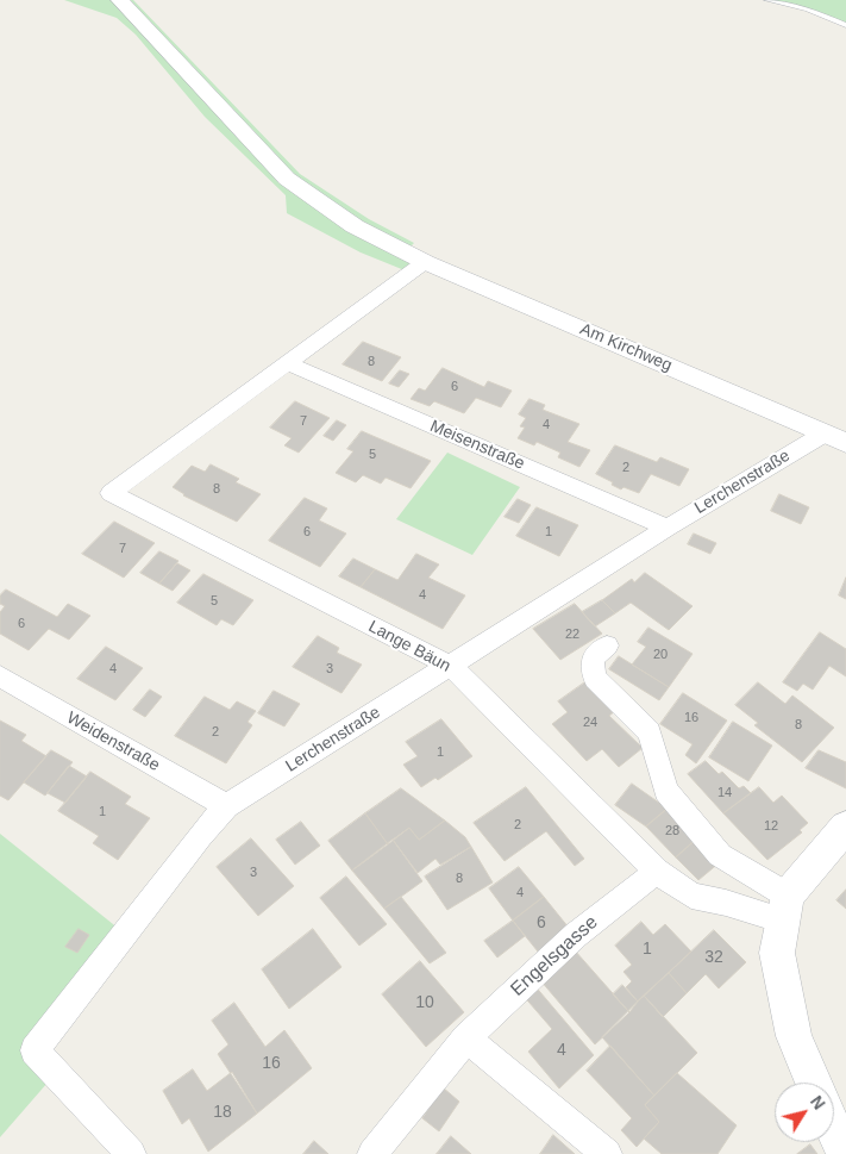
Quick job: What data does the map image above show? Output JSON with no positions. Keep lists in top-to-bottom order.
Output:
{
  "streets": {
    "street": [
      "Am Kirchweg",
      "Meisenstraße",
      "Lerchenstraße",
      "Lange Bäun",
      "Weidenstraße",
      "Engelsgasse"
    ]
  },
  "crossings": [
    ["Am Kirchweg", "Lerchenstraße"],
    ["Meisenstraße", "Lerchenstraße"],
    ["Meisenstraße", "Lange Bäun"],
    ["Lerchenstraße", "Lange Bäun"],
    ["Lerchenstraße", "Weidenstraße"],
    ["Lange Bäun", "Engelsgasse"]
  ],
  "house_numbers": [
    "8",
    "6",
    "7",
    "4",
    "5",
    "2",
    "8",
    "6",
    "1",
    "7",
    "4",
    "5",
    "6",
    "22",
    "20",
    "4",
    "3",
    "16",
    "24",
    "8",
    "2",
    "1",
    "14",
    "1",
    "2",
    "12",
    "28",
    "3",
    "8",
    "4",
    "6",
    "1",
    "32",
    "10",
    "4",
    "16",
    "18"
  ],
  "north": "top right"
}
